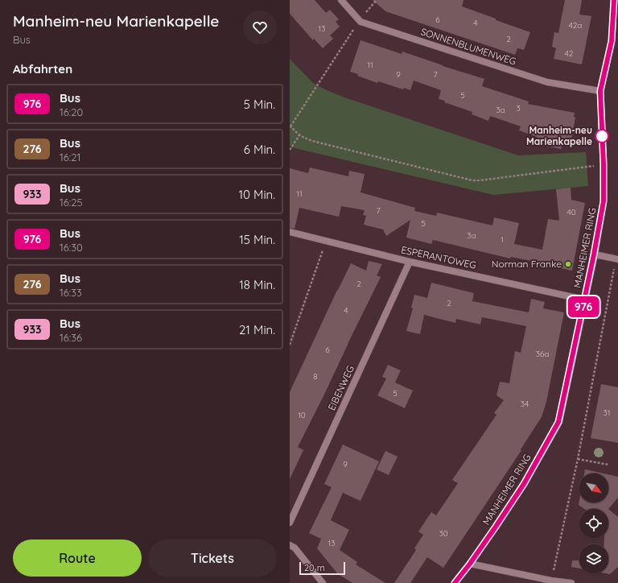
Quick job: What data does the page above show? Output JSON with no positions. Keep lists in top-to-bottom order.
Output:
{
  "streets": {
    "street": [
      "SONNENBLUMENWEG",
      "MANHEIMER RING",
      "ESPERANTOWEG",
      "EIBENWEG"
    ]
  },
  "crossings": [
    ["SONNENBLUMENWEG", "MANHEIMER RING"],
    ["MANHEIMER RING", "ESPERANTOWEG"],
    ["ESPERANTOWEG", "EIBENWEG"]
  ],
  "places": ["Manheim-neu Marienkapelle", "Norman Franke"],
  "lines": ["bus line 976"],
  "house_numbers": [
    "6",
    "4",
    "42a",
    "13",
    "2",
    "42",
    "11",
    "9",
    "7",
    "5",
    "3",
    "3a",
    "11",
    "7",
    "40",
    "5",
    "3a",
    "1",
    "2",
    "2",
    "4",
    "6",
    "36a",
    "8",
    "5",
    "34",
    "31",
    "10",
    "9",
    "30",
    "13"
  ],
  "scale_bar": "20 m",
  "north": "bottom right",
  "page": {
    "heading": [
      ["Manheim-neu Marienkapelle", "Bus"],
      "Abfahrten"
    ],
    "on_map": "976",
    "list": [
      {
        "mark": "976",
        "name": "Bus",
        "note": "16:20",
        "value": "5 Min."
      },
      {
        "mark": "276",
        "name": "Bus",
        "note": "16:21",
        "value": "6 Min."
      },
      {
        "mark": "933",
        "name": "Bus",
        "note": "16:25",
        "value": "10 Min."
      },
      {
        "mark": "976",
        "name": "Bus",
        "note": "16:30",
        "value": "15 Min."
      },
      {
        "mark": "276",
        "name": "Bus",
        "note": "16:33",
        "value": "18 Min."
      },
      {
        "mark": "933",
        "name": "Bus",
        "note": "16:36",
        "value": "21 Min."
      }
    ],
    "buttons": ["Route", "Tickets"],
    "scale": "20 m"
  }
}
